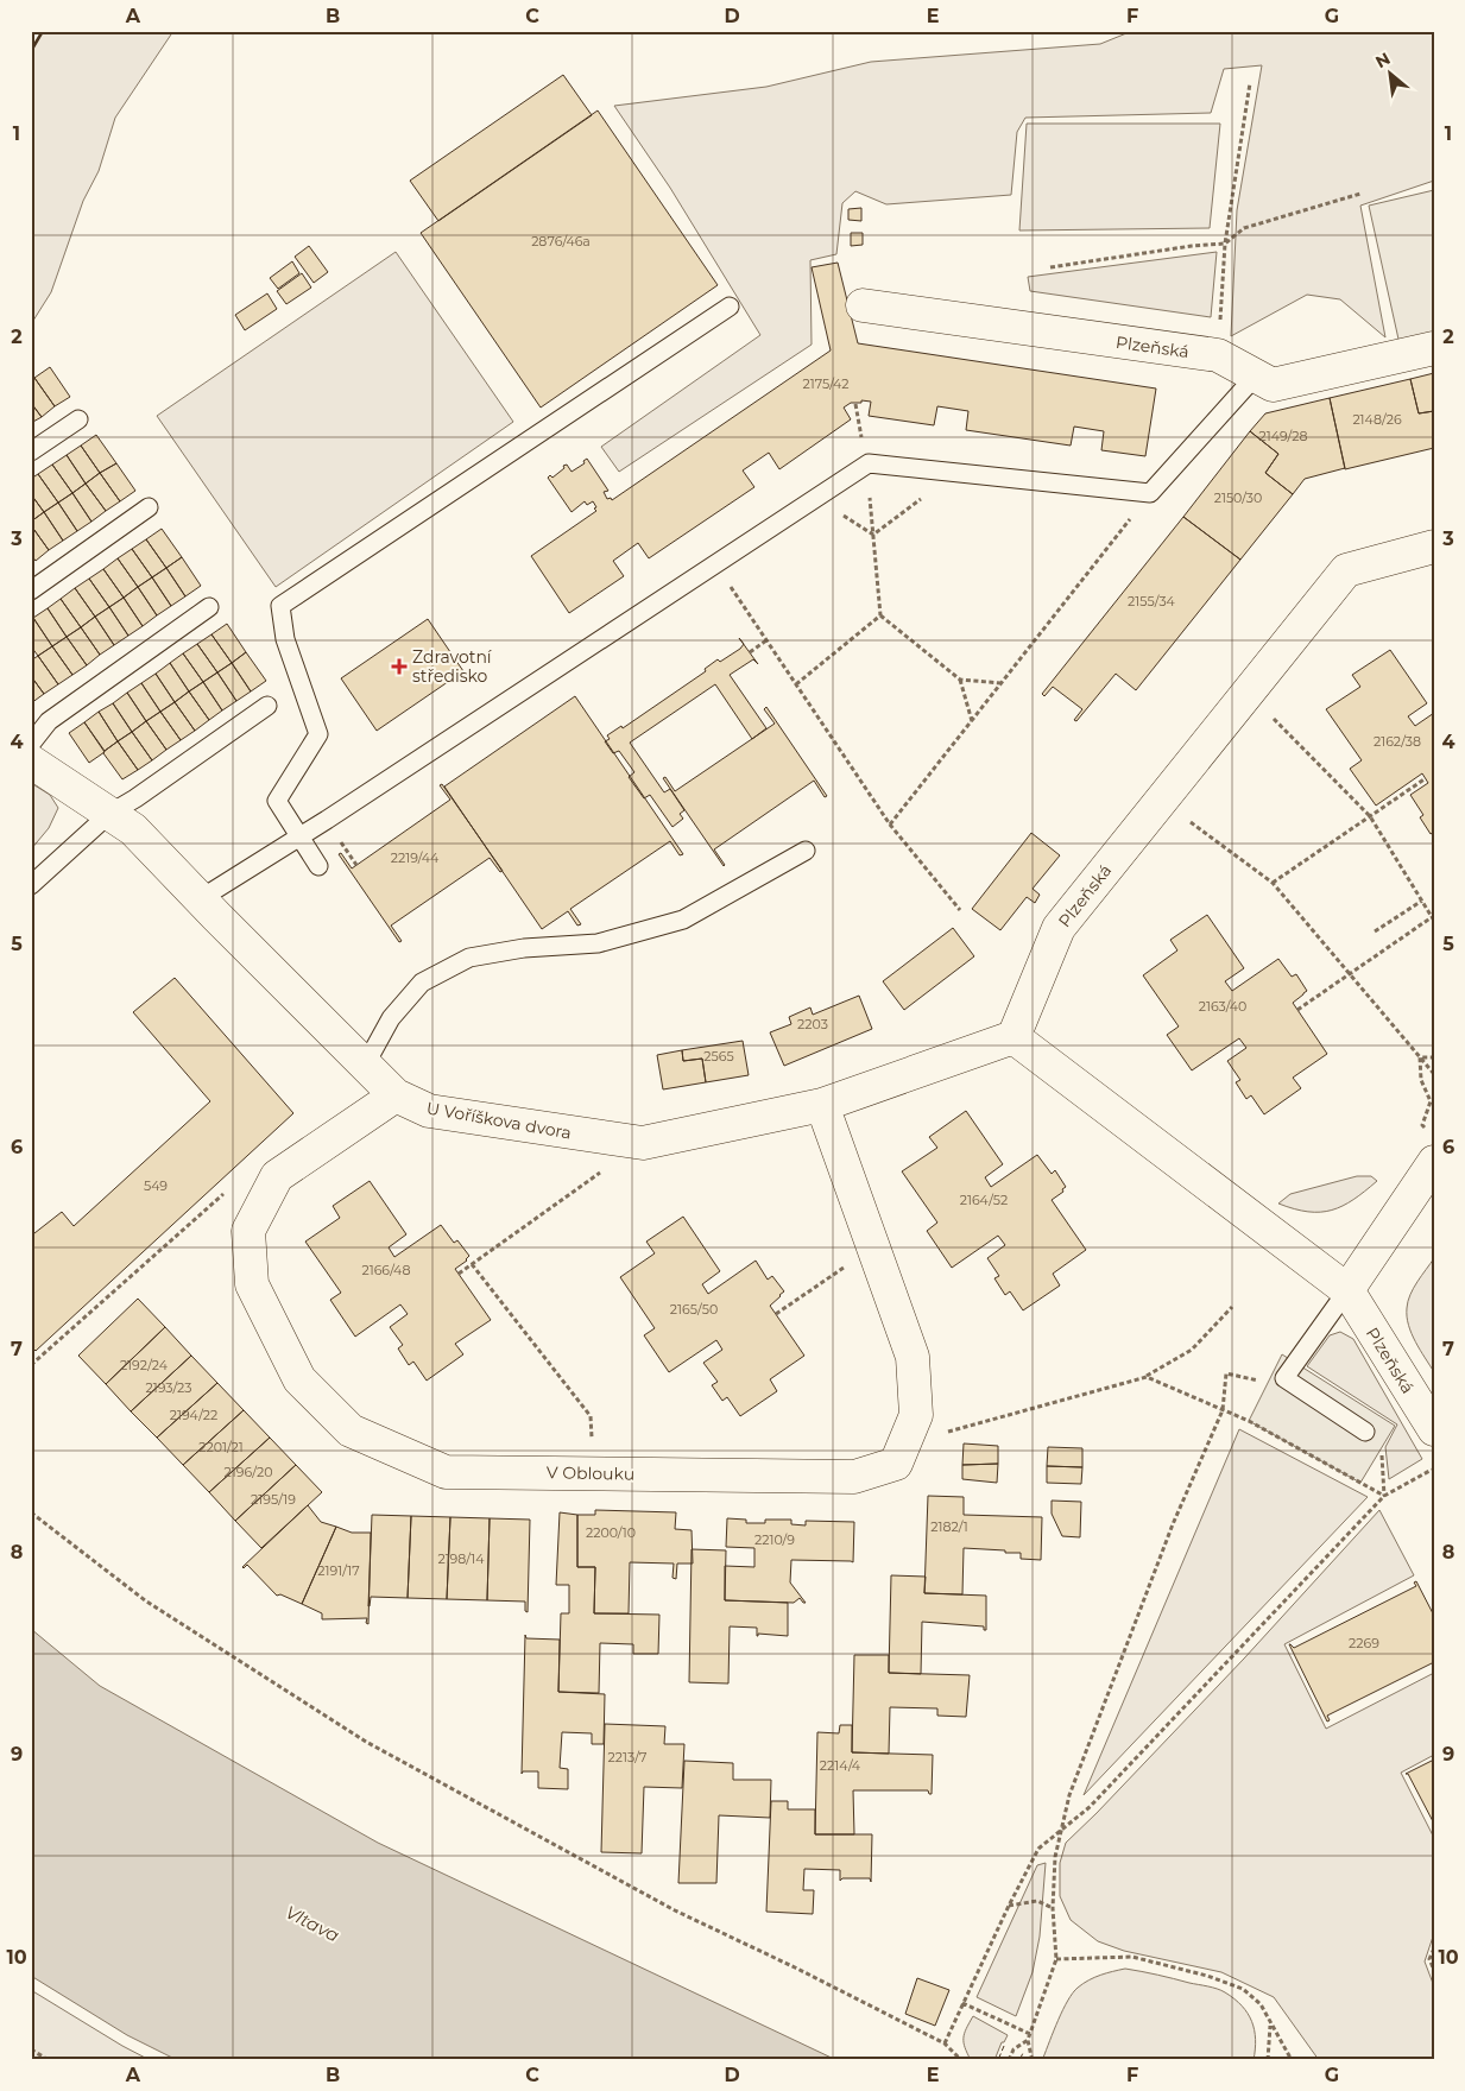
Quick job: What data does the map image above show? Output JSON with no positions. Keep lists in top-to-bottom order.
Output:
{
  "streets": {
    "street": ["Plzeňská", "U Voříškova dvora", "V Oblouku"]
  },
  "crossings": [
    ["Plzeňská", "U Voříškova dvora"],
    ["U Voříškova dvora", "V Oblouku"]
  ],
  "water": ["Vltava"],
  "places": {
    "health": ["Zdravotní středisko"]
  },
  "house_numbers": [
    "2876/46a",
    "2175/42",
    "2148/26",
    "2149/28",
    "2150/30",
    "2155/34",
    "2162/38",
    "2219/44",
    "2163/40",
    "2203",
    "2565",
    "549",
    "2164/52",
    "2166/48",
    "2165/50",
    "2192/24",
    "2193/23",
    "2194/22",
    "2201/21",
    "2196/20",
    "2195/19",
    "2182/1",
    "2200/10",
    "2210/9",
    "2198/14",
    "2191/17",
    "2269",
    "2213/7",
    "2214/4"
  ],
  "north": "top left",
  "grid": {
    "columns": [
      "A",
      "B",
      "C",
      "D",
      "E",
      "F",
      "G"
    ],
    "rows": [
      "1",
      "2",
      "3",
      "4",
      "5",
      "6",
      "7",
      "8",
      "9",
      "10"
    ]
  }
}
